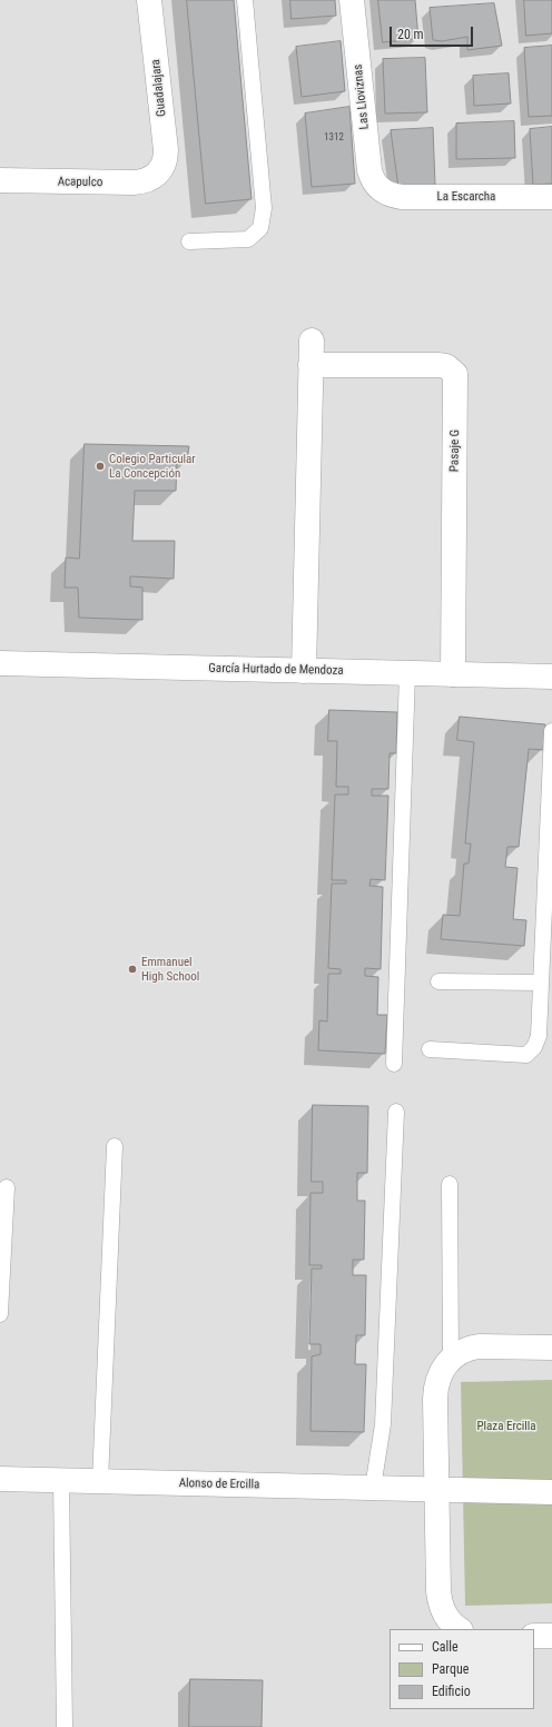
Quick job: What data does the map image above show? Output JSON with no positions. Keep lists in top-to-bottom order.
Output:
{
  "streets": {
    "street": [
      "Guadalajara",
      "Las Lloviznas",
      "Acapulco",
      "La Escarcha",
      "Pasaje G",
      "García Hurtado de Mendoza",
      "Alonso de Ercilla"
    ]
  },
  "crossings": [
    ["Guadalajara", "Acapulco"],
    ["Las Lloviznas", "La Escarcha"],
    ["Pasaje G", "García Hurtado de Mendoza"]
  ],
  "parks": ["Plaza Ercilla"],
  "places": ["Colegio Particular La Concepción", "Emmanuel High School"],
  "house_numbers": ["1312"],
  "legend": ["Calle", "Parque", "Edificio"],
  "scale_bar": "20 m"
}
